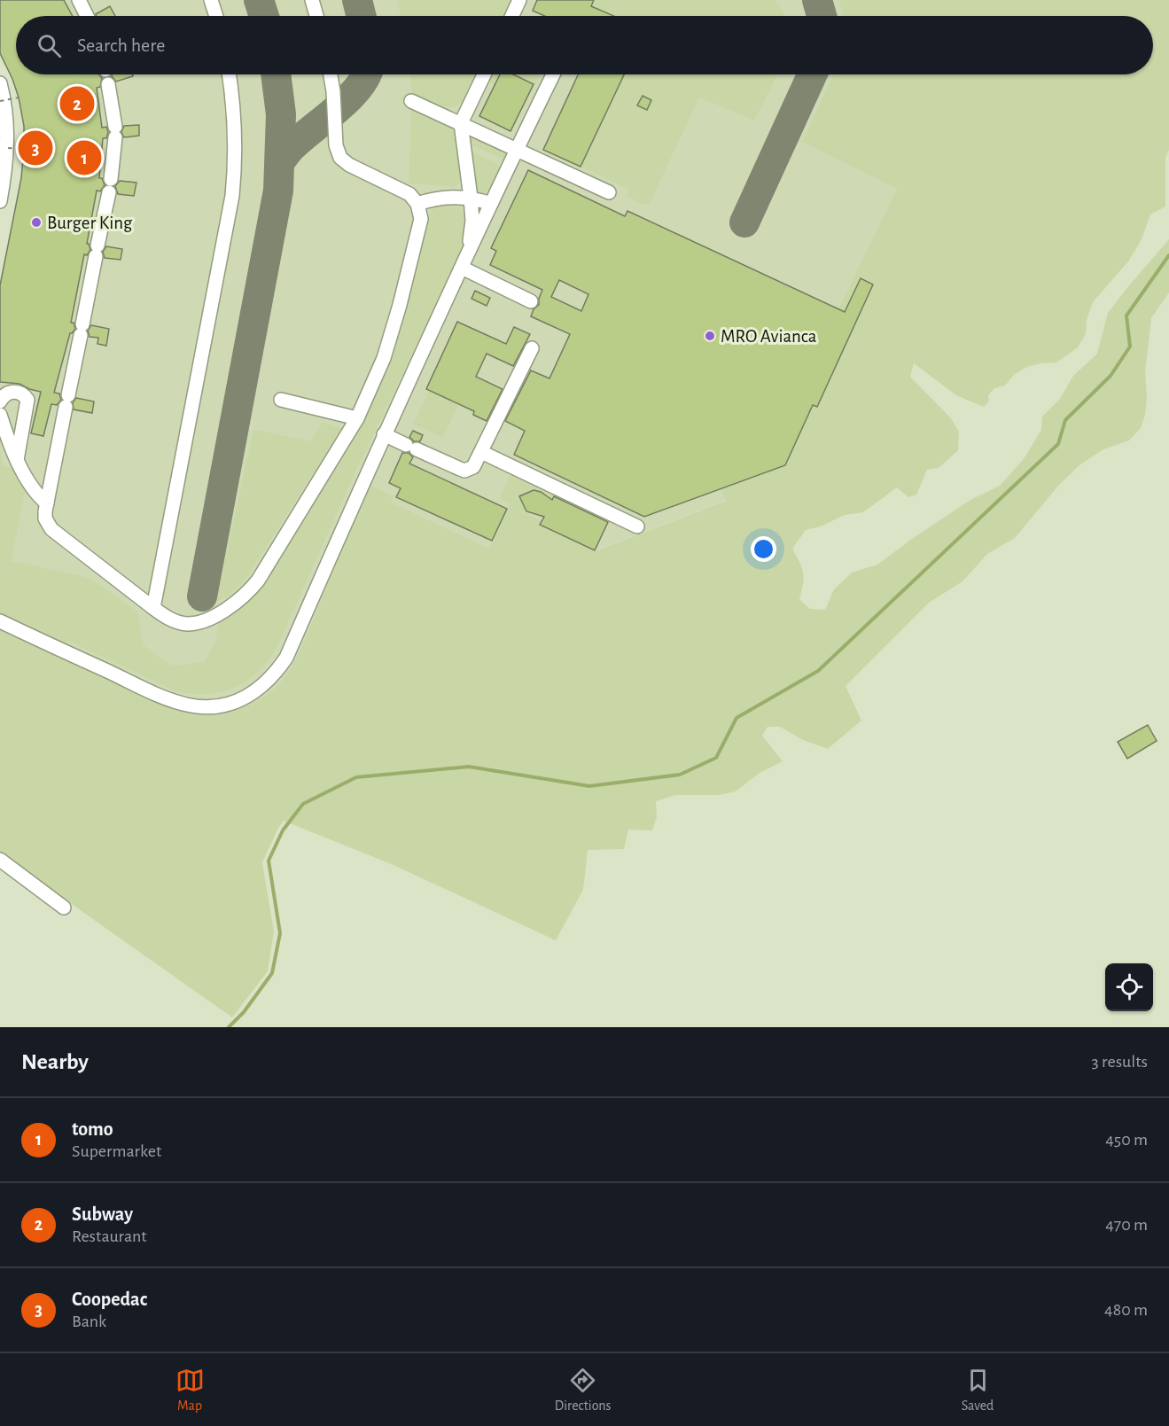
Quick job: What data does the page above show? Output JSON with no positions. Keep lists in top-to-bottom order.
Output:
{
  "places": ["Burger King", "MRO Avianca"],
  "page": {
    "search": "Search here",
    "pins": ["2", "3", "1"],
    "heading": ["Nearby", "3 results"],
    "list": [
      {
        "mark": "1",
        "name": "tomo",
        "note": "Supermarket",
        "value": "450 m"
      },
      {
        "mark": "2",
        "name": "Subway",
        "note": "Restaurant",
        "value": "470 m"
      },
      {
        "mark": "3",
        "name": "Coopedac",
        "note": "Bank",
        "value": "480 m"
      }
    ],
    "nav": ["Map", "Directions", "Saved"]
  }
}
